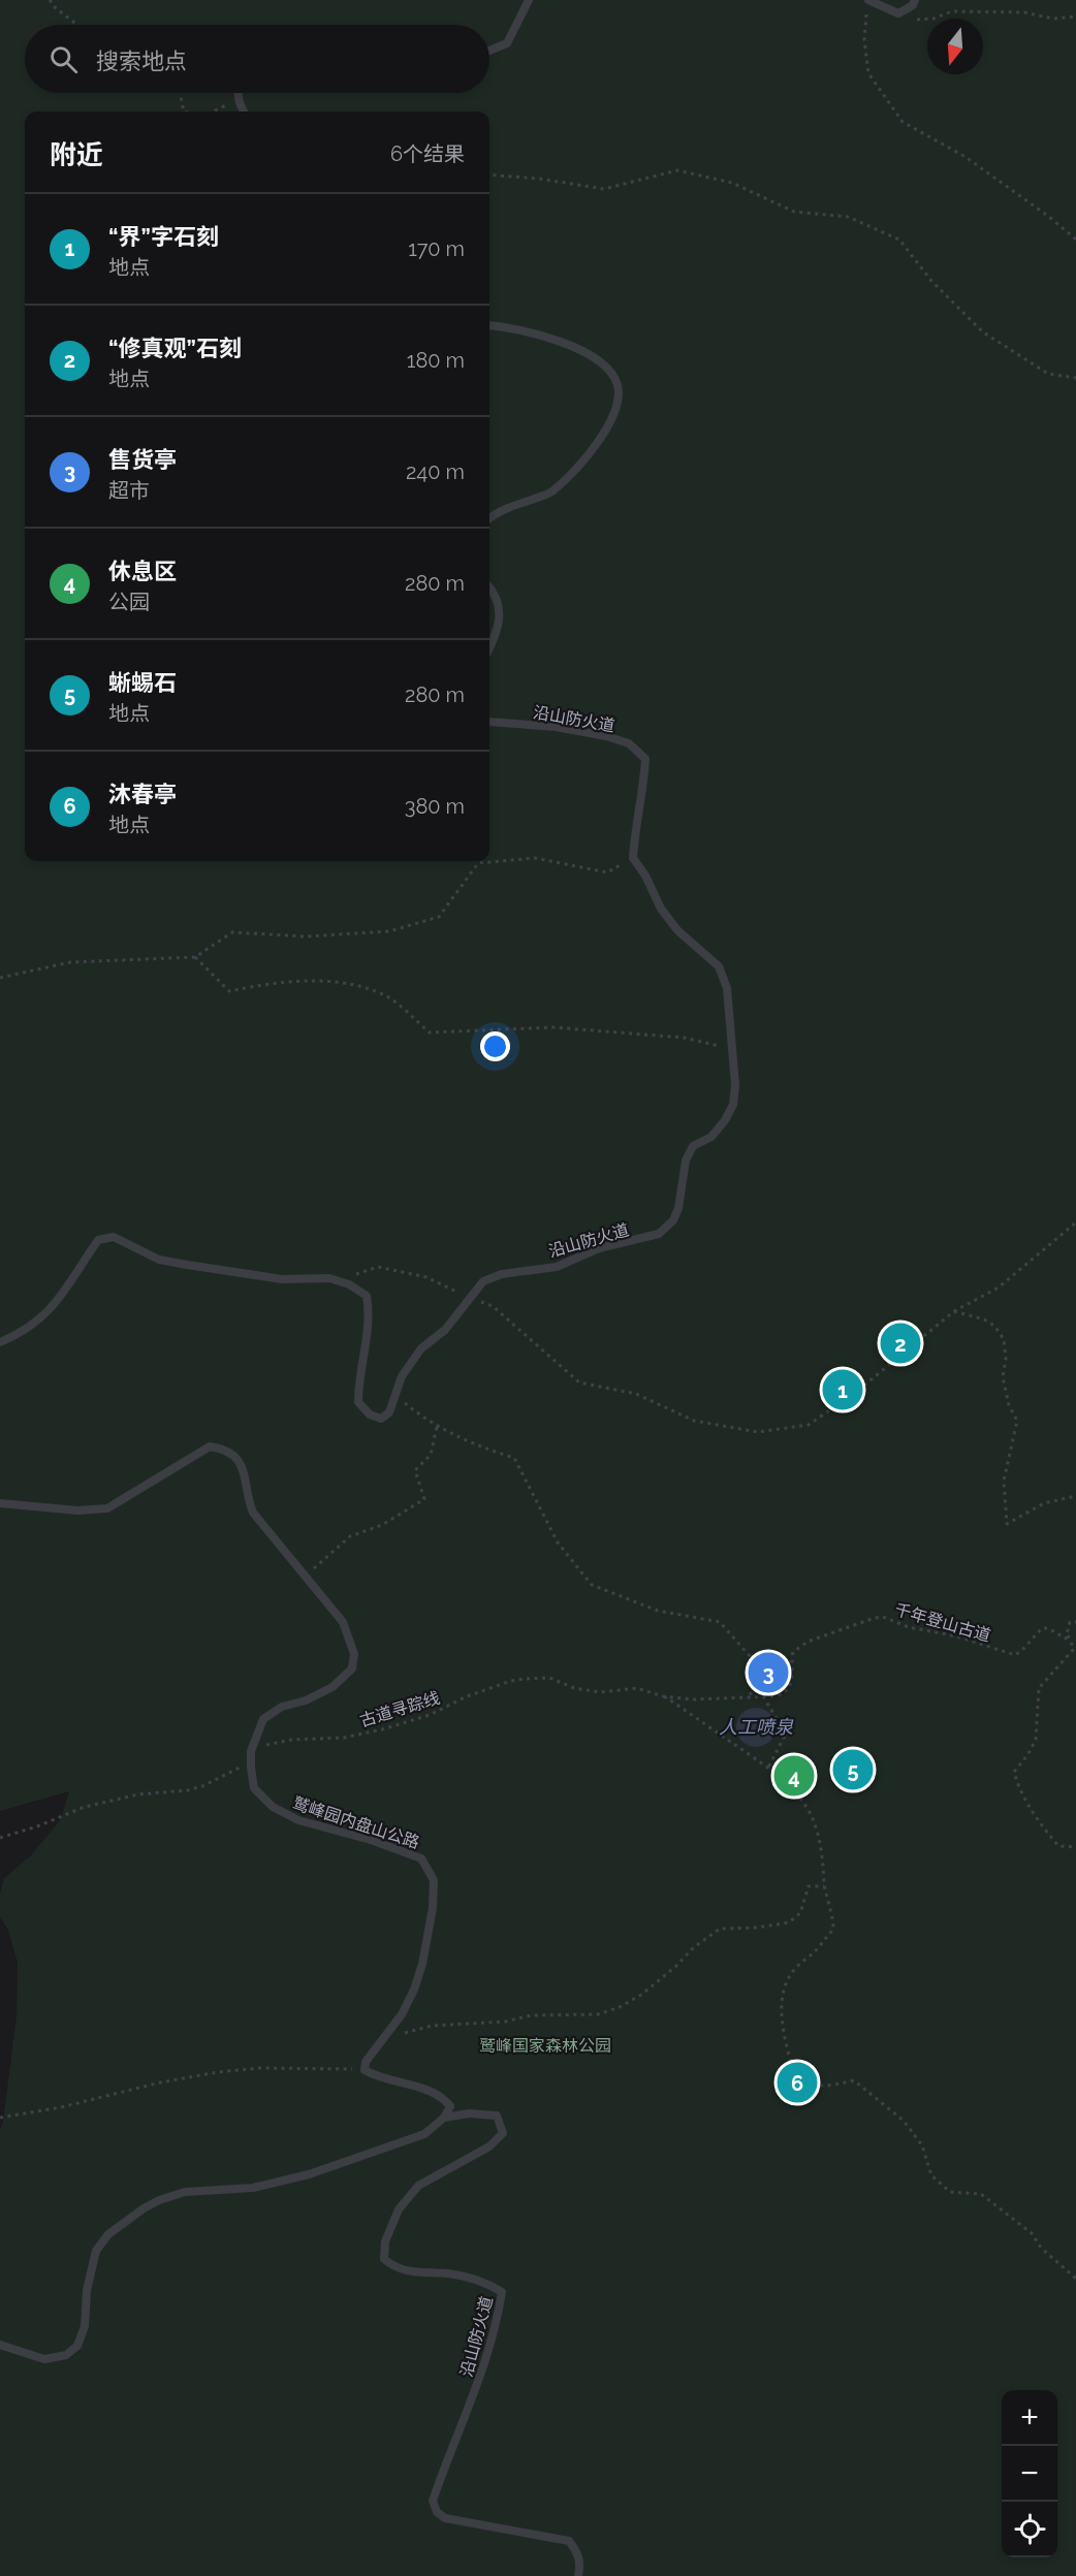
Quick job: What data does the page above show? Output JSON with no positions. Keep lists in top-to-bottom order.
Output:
{
  "streets": {
    "lane": ["沿山防火道", "鹫峰园内盘山公路"],
    "path": ["千年登山古道", "古道寻踪线"]
  },
  "crossings": [
    ["千年登山古道", "古道寻踪线"],
    ["古道寻踪线", "鹫峰园内盘山公路"]
  ],
  "water": ["人工喷泉"],
  "parks": ["鹫峰国家森林公园"],
  "north": "bottom",
  "page": {
    "search": "搜索地点",
    "heading": ["附近", "6个结果"],
    "list": [
      {
        "mark": "1",
        "name": "“界”字石刻",
        "note": "地点",
        "value": "170 m"
      },
      {
        "mark": "2",
        "name": "“修真观”石刻",
        "note": "地点",
        "value": "180 m"
      },
      {
        "mark": "3",
        "name": "售货亭",
        "note": "超市",
        "value": "240 m"
      },
      {
        "mark": "4",
        "name": "休息区",
        "note": "公园",
        "value": "280 m"
      },
      {
        "mark": "5",
        "name": "蜥蜴石",
        "note": "地点",
        "value": "280 m"
      },
      {
        "mark": "6",
        "name": "沐春亭",
        "note": "地点",
        "value": "380 m"
      }
    ],
    "pins": [
      "2",
      "1",
      "3",
      "5",
      "4",
      "6"
    ],
    "map_buttons": ["+", "−"]
  }
}
